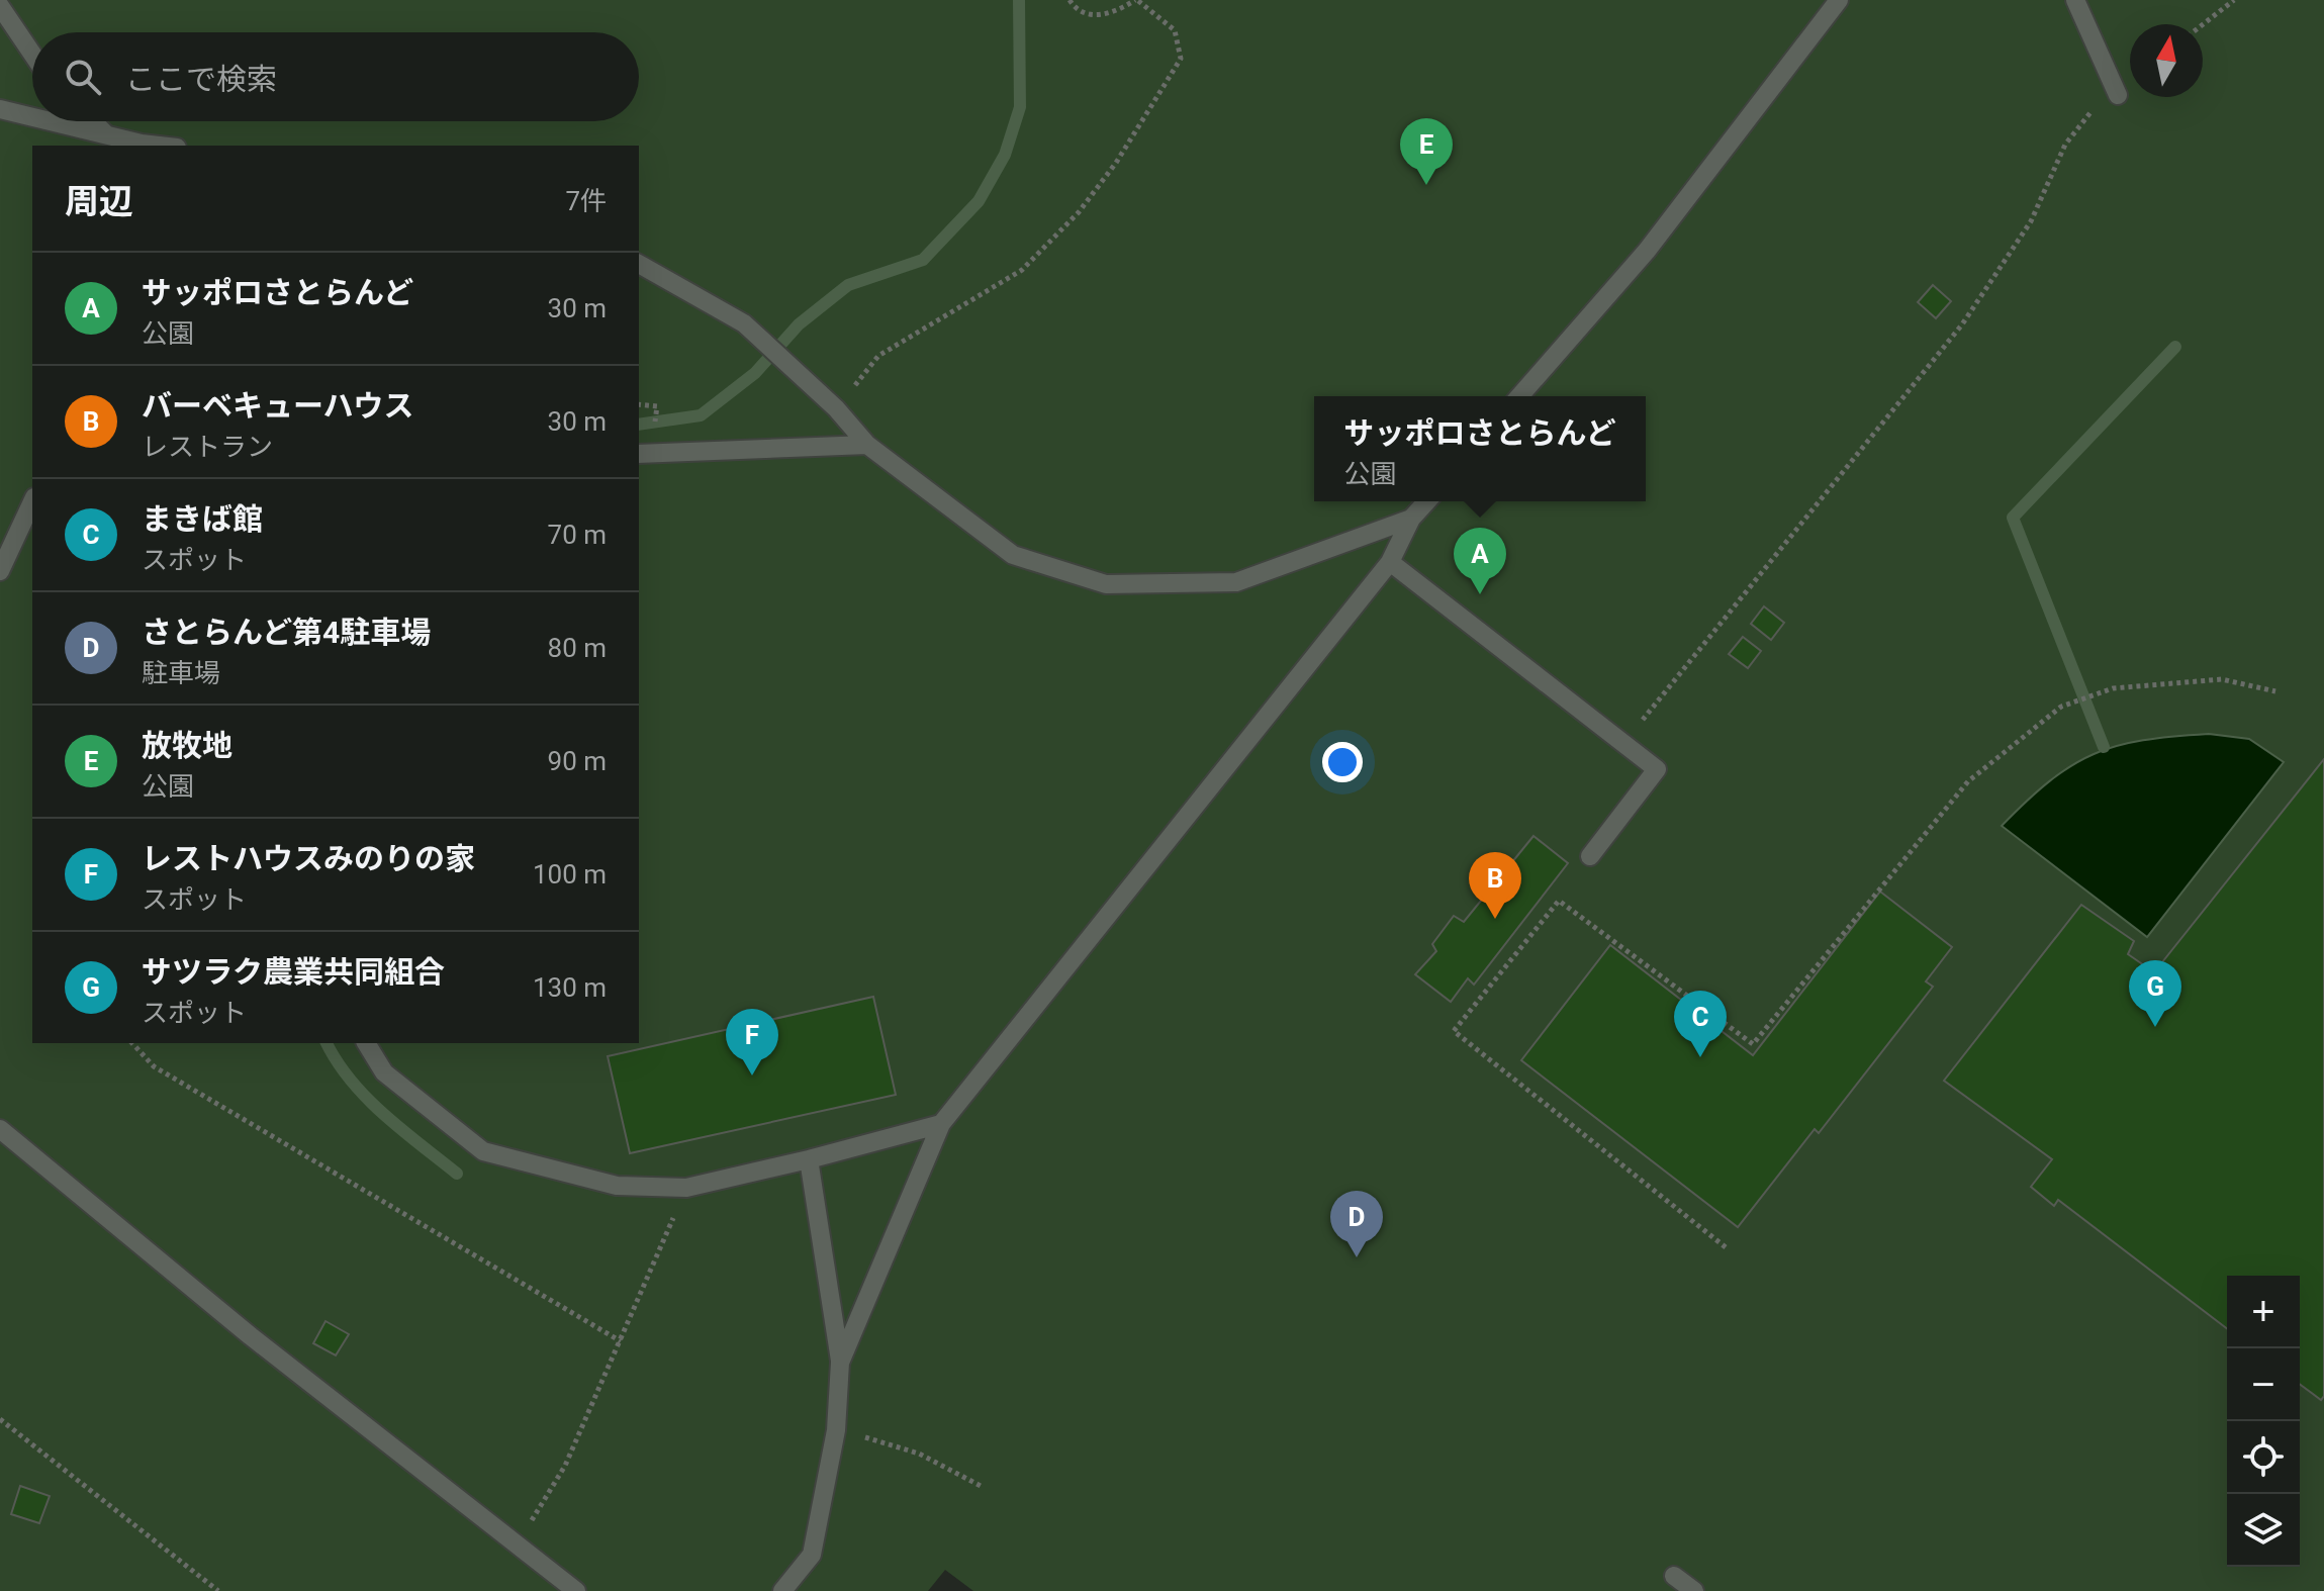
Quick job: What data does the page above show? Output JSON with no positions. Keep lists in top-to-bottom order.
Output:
{
  "north": "top",
  "page": {
    "search": "ここで検索",
    "pins": [
      "E",
      "A",
      "B",
      "G",
      "C",
      "F",
      "D"
    ],
    "heading": ["周辺", "7件"],
    "list": [
      {
        "mark": "A",
        "name": "サッポロさとらんど",
        "note": "公園",
        "value": "30 m"
      },
      {
        "mark": "B",
        "name": "バーベキューハウス",
        "note": "レストラン",
        "value": "30 m"
      },
      {
        "mark": "C",
        "name": "まきば館",
        "note": "スポット",
        "value": "70 m"
      },
      {
        "mark": "D",
        "name": "さとらんど第4駐車場",
        "note": "駐車場",
        "value": "80 m"
      },
      {
        "mark": "E",
        "name": "放牧地",
        "note": "公園",
        "value": "90 m"
      },
      {
        "mark": "F",
        "name": "レストハウスみのりの家",
        "note": "スポット",
        "value": "100 m"
      },
      {
        "mark": "G",
        "name": "サツラク農業共同組合",
        "note": "スポット",
        "value": "130 m"
      }
    ],
    "popup": ["サッポロさとらんど", "公園"],
    "map_buttons": ["+", "−"]
  }
}
